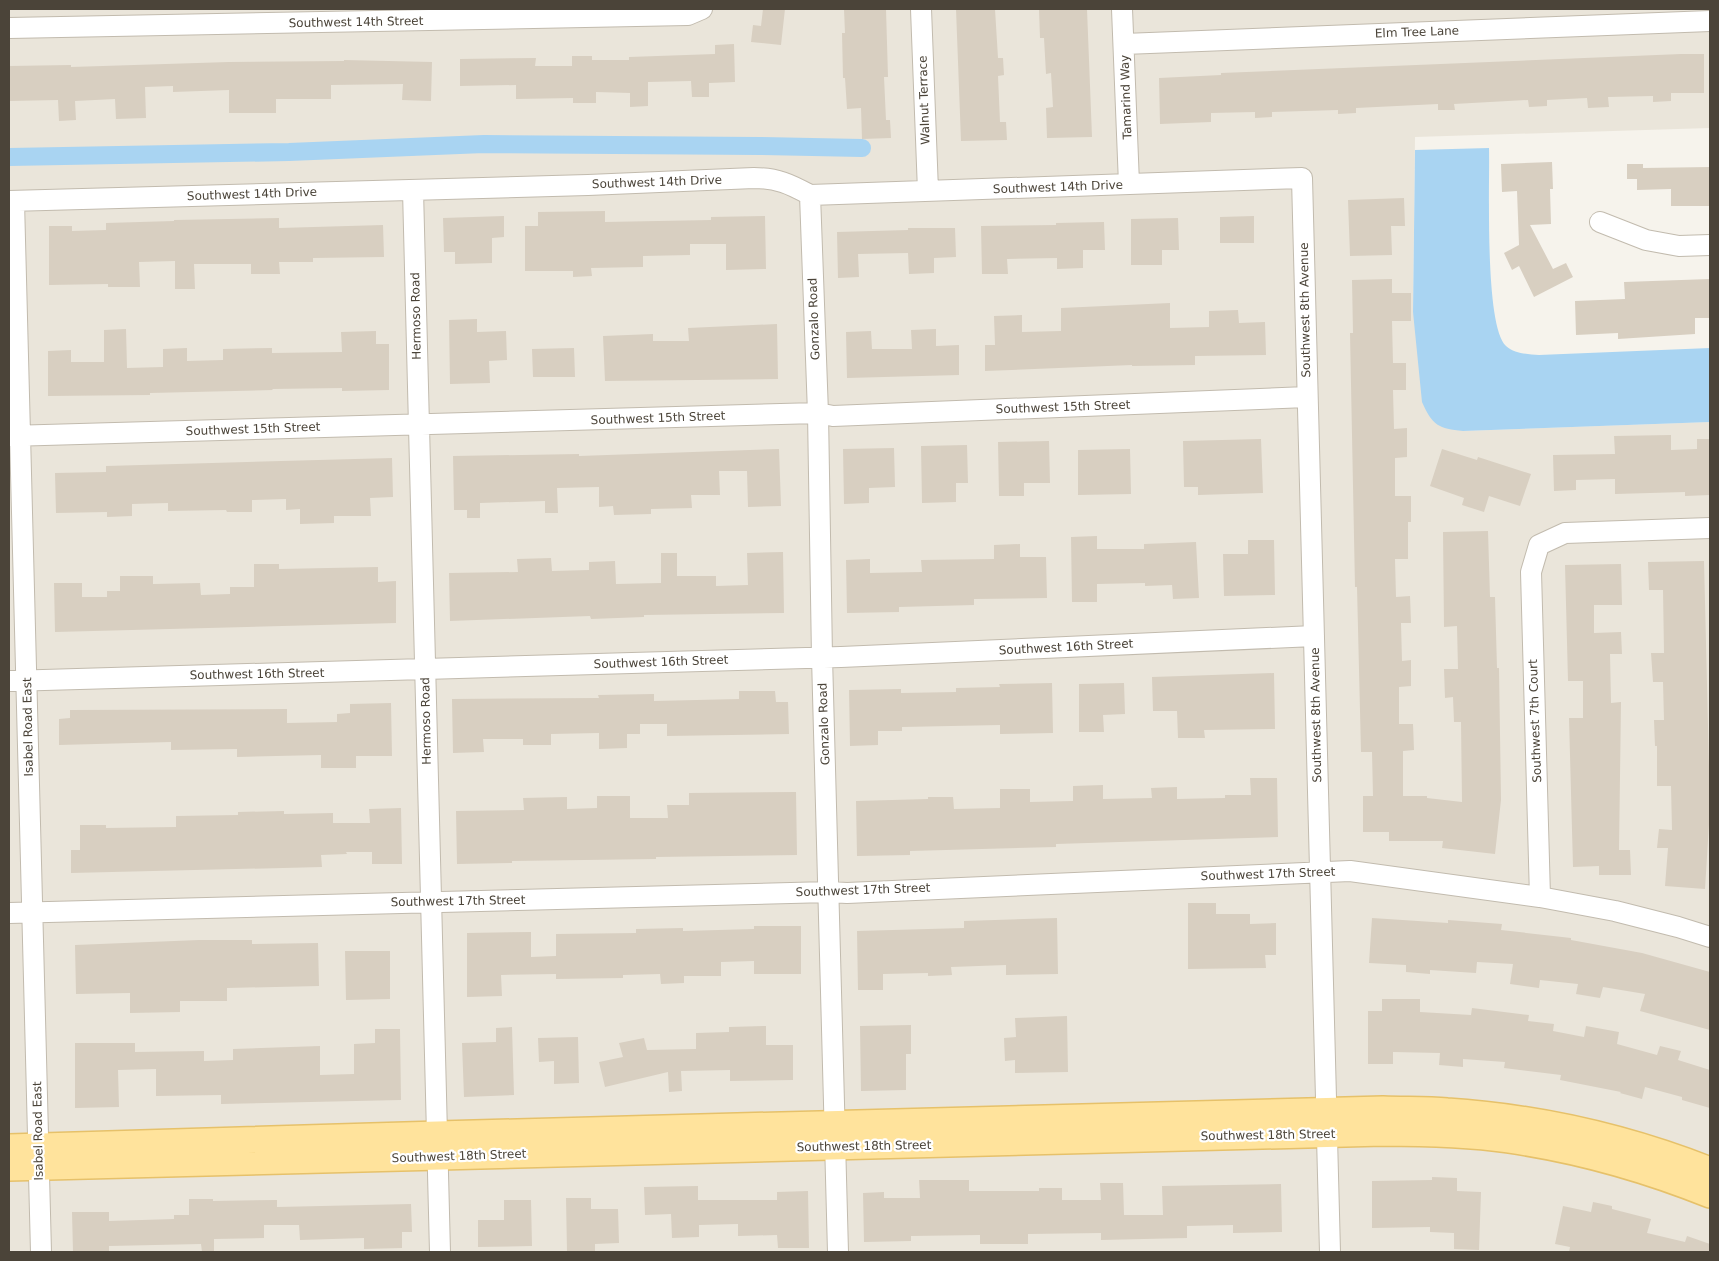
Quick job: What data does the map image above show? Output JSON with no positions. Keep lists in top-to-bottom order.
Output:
{
  "streets": {
    "main road": ["Southwest 18th Street"],
    "street": [
      "Southwest 14th Street",
      "Elm Tree Lane",
      "Tamarind Way",
      "Walnut Terrace",
      "Southwest 14th Drive",
      "Southwest 8th Avenue",
      "Hermoso Road",
      "Gonzalo Road",
      "Southwest 15th Street",
      "Southwest 16th Street",
      "Southwest 7th Court",
      "Isabel Road East",
      "Southwest 17th Street"
    ]
  },
  "crossings": [
    ["Elm Tree Lane", "Tamarind Way"],
    ["Tamarind Way", "Southwest 14th Drive"],
    ["Walnut Terrace", "Southwest 14th Drive"],
    ["Southwest 14th Drive", "Southwest 8th Avenue"],
    ["Southwest 14th Drive", "Hermoso Road"],
    ["Southwest 14th Drive", "Gonzalo Road"],
    ["Southwest 14th Drive", "Isabel Road East"],
    ["Southwest 8th Avenue", "Southwest 15th Street"],
    ["Southwest 8th Avenue", "Southwest 16th Street"],
    ["Southwest 8th Avenue", "Southwest 17th Street"],
    ["Southwest 8th Avenue", "Southwest 18th Street"],
    ["Hermoso Road", "Southwest 15th Street"],
    ["Hermoso Road", "Southwest 16th Street"],
    ["Hermoso Road", "Southwest 17th Street"],
    ["Hermoso Road", "Southwest 18th Street"],
    ["Gonzalo Road", "Southwest 15th Street"],
    ["Gonzalo Road", "Southwest 16th Street"],
    ["Gonzalo Road", "Southwest 17th Street"],
    ["Gonzalo Road", "Southwest 18th Street"],
    ["Southwest 15th Street", "Isabel Road East"],
    ["Southwest 16th Street", "Isabel Road East"],
    ["Southwest 7th Court", "Southwest 17th Street"],
    ["Isabel Road East", "Southwest 17th Street"],
    ["Isabel Road East", "Southwest 18th Street"]
  ]
}
